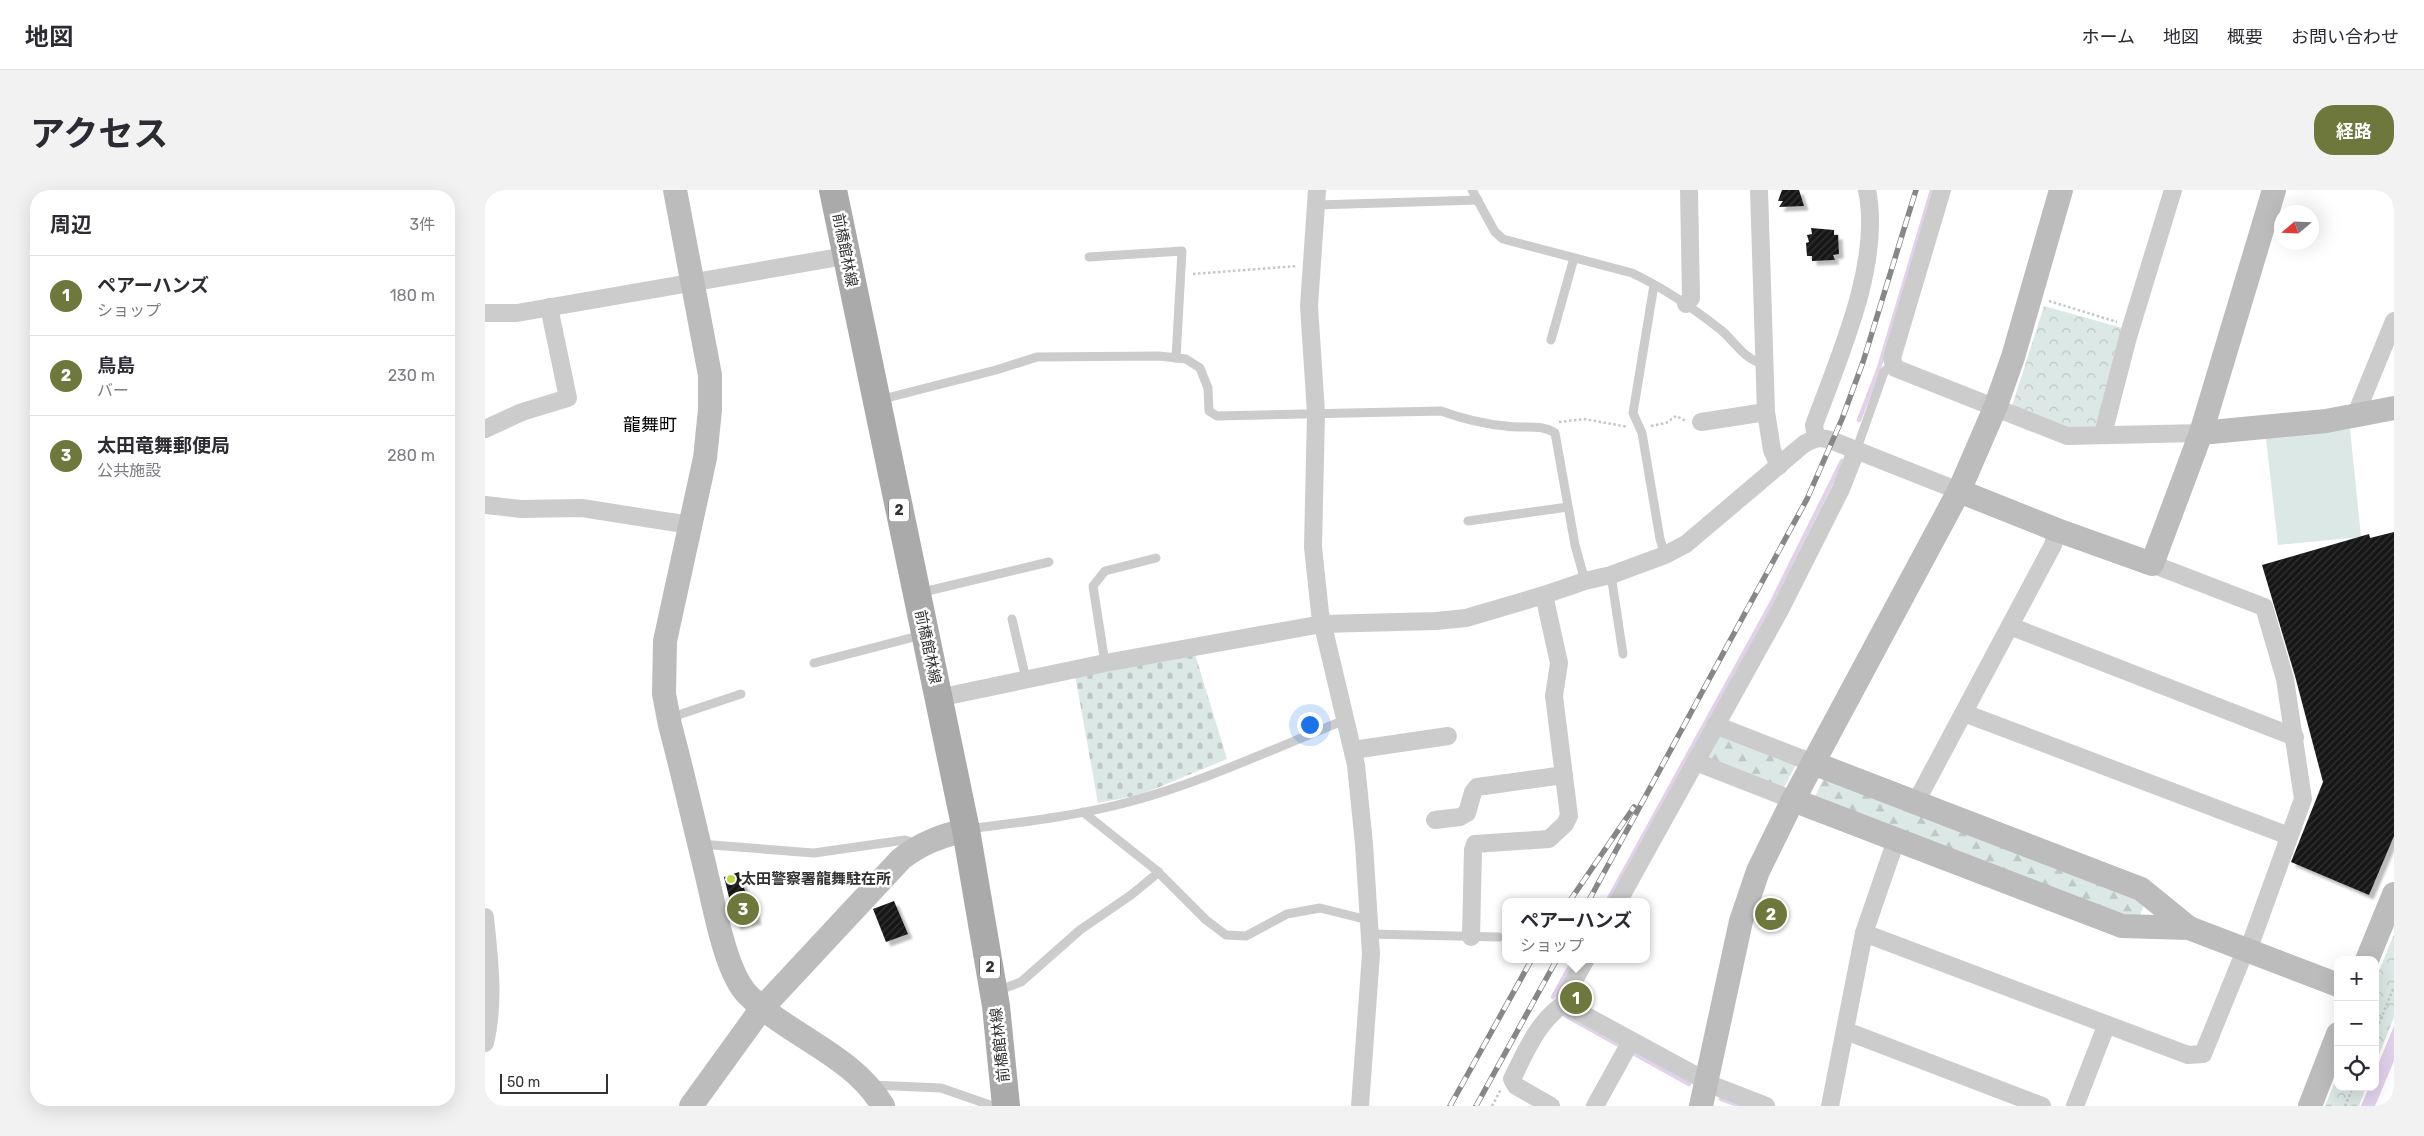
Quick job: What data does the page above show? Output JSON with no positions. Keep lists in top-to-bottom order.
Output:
{
  "streets": {
    "main road": ["前橋館林線", "2"]
  },
  "districts": ["龍舞町"],
  "places": ["太田警察署龍舞駐在所"],
  "scale_bar": "50 m",
  "north": "left",
  "page": {
    "header": "地図",
    "nav": [
      "ホーム",
      "地図",
      "概要",
      "お問い合わせ"
    ],
    "title": "アクセス",
    "buttons": "経路",
    "heading": ["周辺", "3件"],
    "list": [
      {
        "mark": "1",
        "name": "ペアーハンズ",
        "note": "ショップ",
        "value": "180 m"
      },
      {
        "mark": "2",
        "name": "鳥島",
        "note": "バー",
        "value": "230 m"
      },
      {
        "mark": "3",
        "name": "太田竜舞郵便局",
        "note": "公共施設",
        "value": "280 m"
      }
    ],
    "pins": ["3", "2", "1"],
    "popup": ["ペアーハンズ", "ショップ"],
    "map_buttons": ["+", "−"],
    "scale": "50 m"
  }
}
